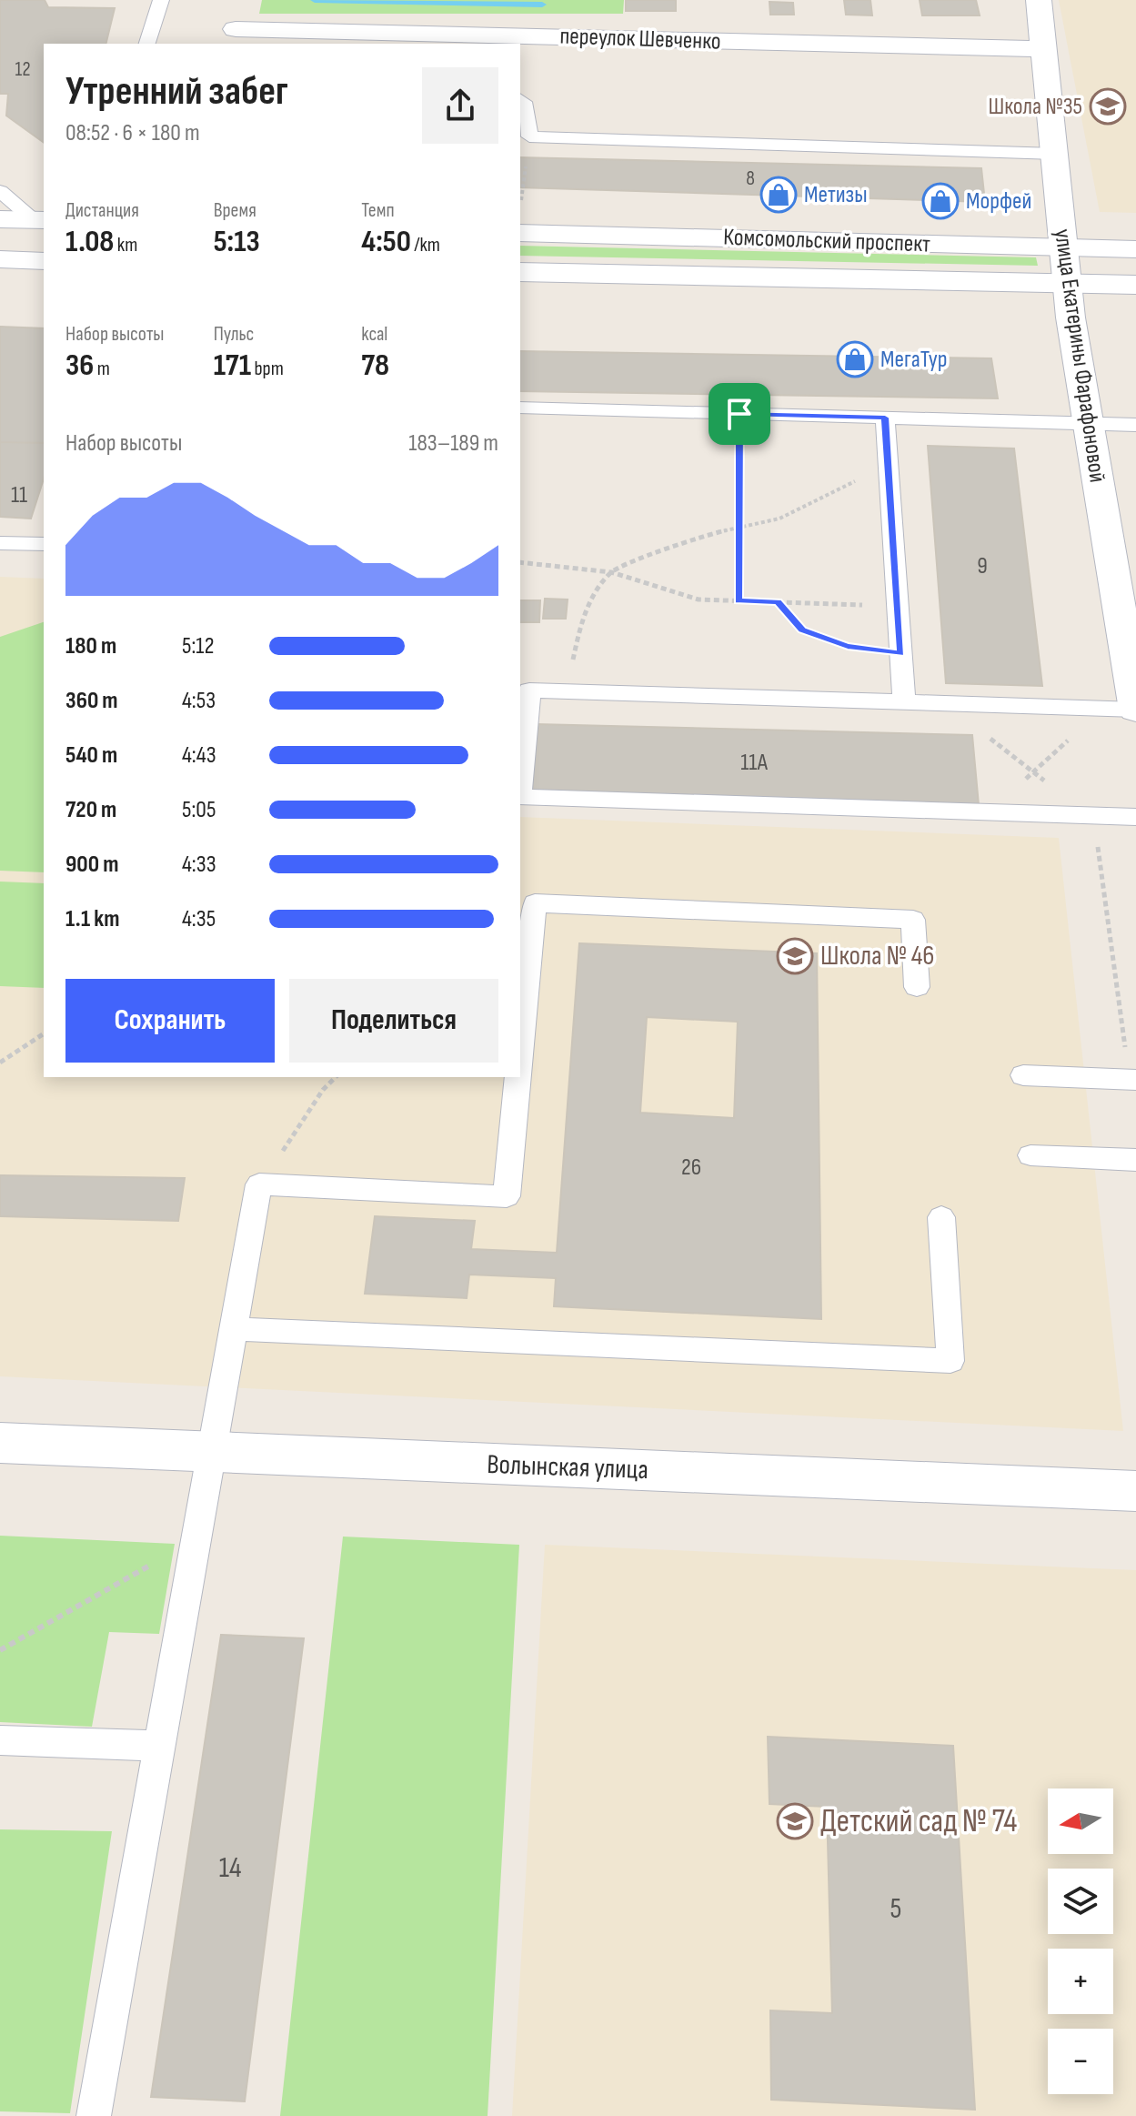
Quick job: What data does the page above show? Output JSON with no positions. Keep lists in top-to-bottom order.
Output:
{
  "streets": {
    "street": [
      "переулок Шевченко",
      "Комсомольский проспект",
      "улица Екатерины Фарафоновой",
      "Волынская улица"
    ]
  },
  "crossings": [
    ["переулок Шевченко", "улица Екатерины Фарафоновой"],
    ["Комсомольский проспект", "улица Екатерины Фарафоновой"]
  ],
  "places": {
    "school or university": ["Школа №35", "Школа № 46", "Детский сад № 74"],
    "shop": ["Метизы", "Морфей", "МегаТур"]
  },
  "house_numbers": [
    "12",
    "8",
    "11",
    "9",
    "11А",
    "26",
    "14",
    "5"
  ],
  "north": "left",
  "page": {
    "heading": ["Утренний забег", "08:52 · 6 × 180 m"],
    "stats": [
      ["Дистанция", "1.08 km"],
      ["Время", "5:13"],
      ["Темп", "4:50 /km"],
      ["Набор высоты", "36 m"],
      ["Пульс", "171 bpm"],
      ["kcal", "78"]
    ],
    "chart": ["Набор высоты", "183–189 m"],
    "list": [
      {
        "name": "180 m",
        "note": "5:12"
      },
      {
        "name": "360 m",
        "note": "4:53"
      },
      {
        "name": "540 m",
        "note": "4:43"
      },
      {
        "name": "720 m",
        "note": "5:05"
      },
      {
        "name": "900 m",
        "note": "4:33"
      },
      {
        "name": "1.1 km",
        "note": "4:35"
      }
    ],
    "buttons": ["Сохранить", "Поделиться"],
    "map_buttons": ["+", "−"]
  }
}
